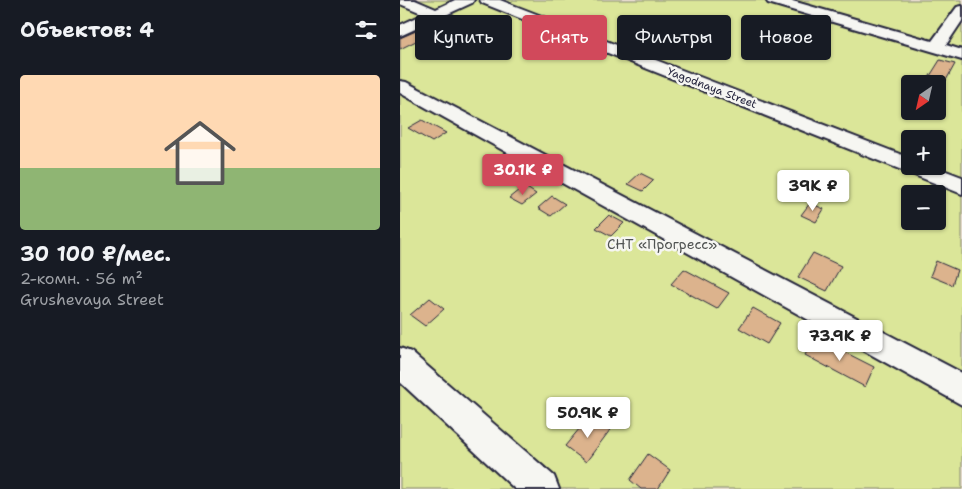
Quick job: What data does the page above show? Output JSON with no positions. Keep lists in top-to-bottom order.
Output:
{
  "streets": {
    "street": ["Yagodnaya Street"]
  },
  "parks": ["СНТ «Прогресс»"],
  "north": "bottom left",
  "page": {
    "heading": "Объектов: 4",
    "chip": [
      "Купить",
      "Снять",
      "Фильтры",
      "Новое"
    ],
    "list": [
      {
        "name": "30 100 ₽/мес.",
        "note": "2-комн. · 56 m² · Grushevaya Street"
      }
    ],
    "map_buttons": ["+", "−"],
    "price": [
      "30.1K ₽",
      "39K ₽",
      "73.9K ₽",
      "50.9K ₽"
    ]
  }
}
